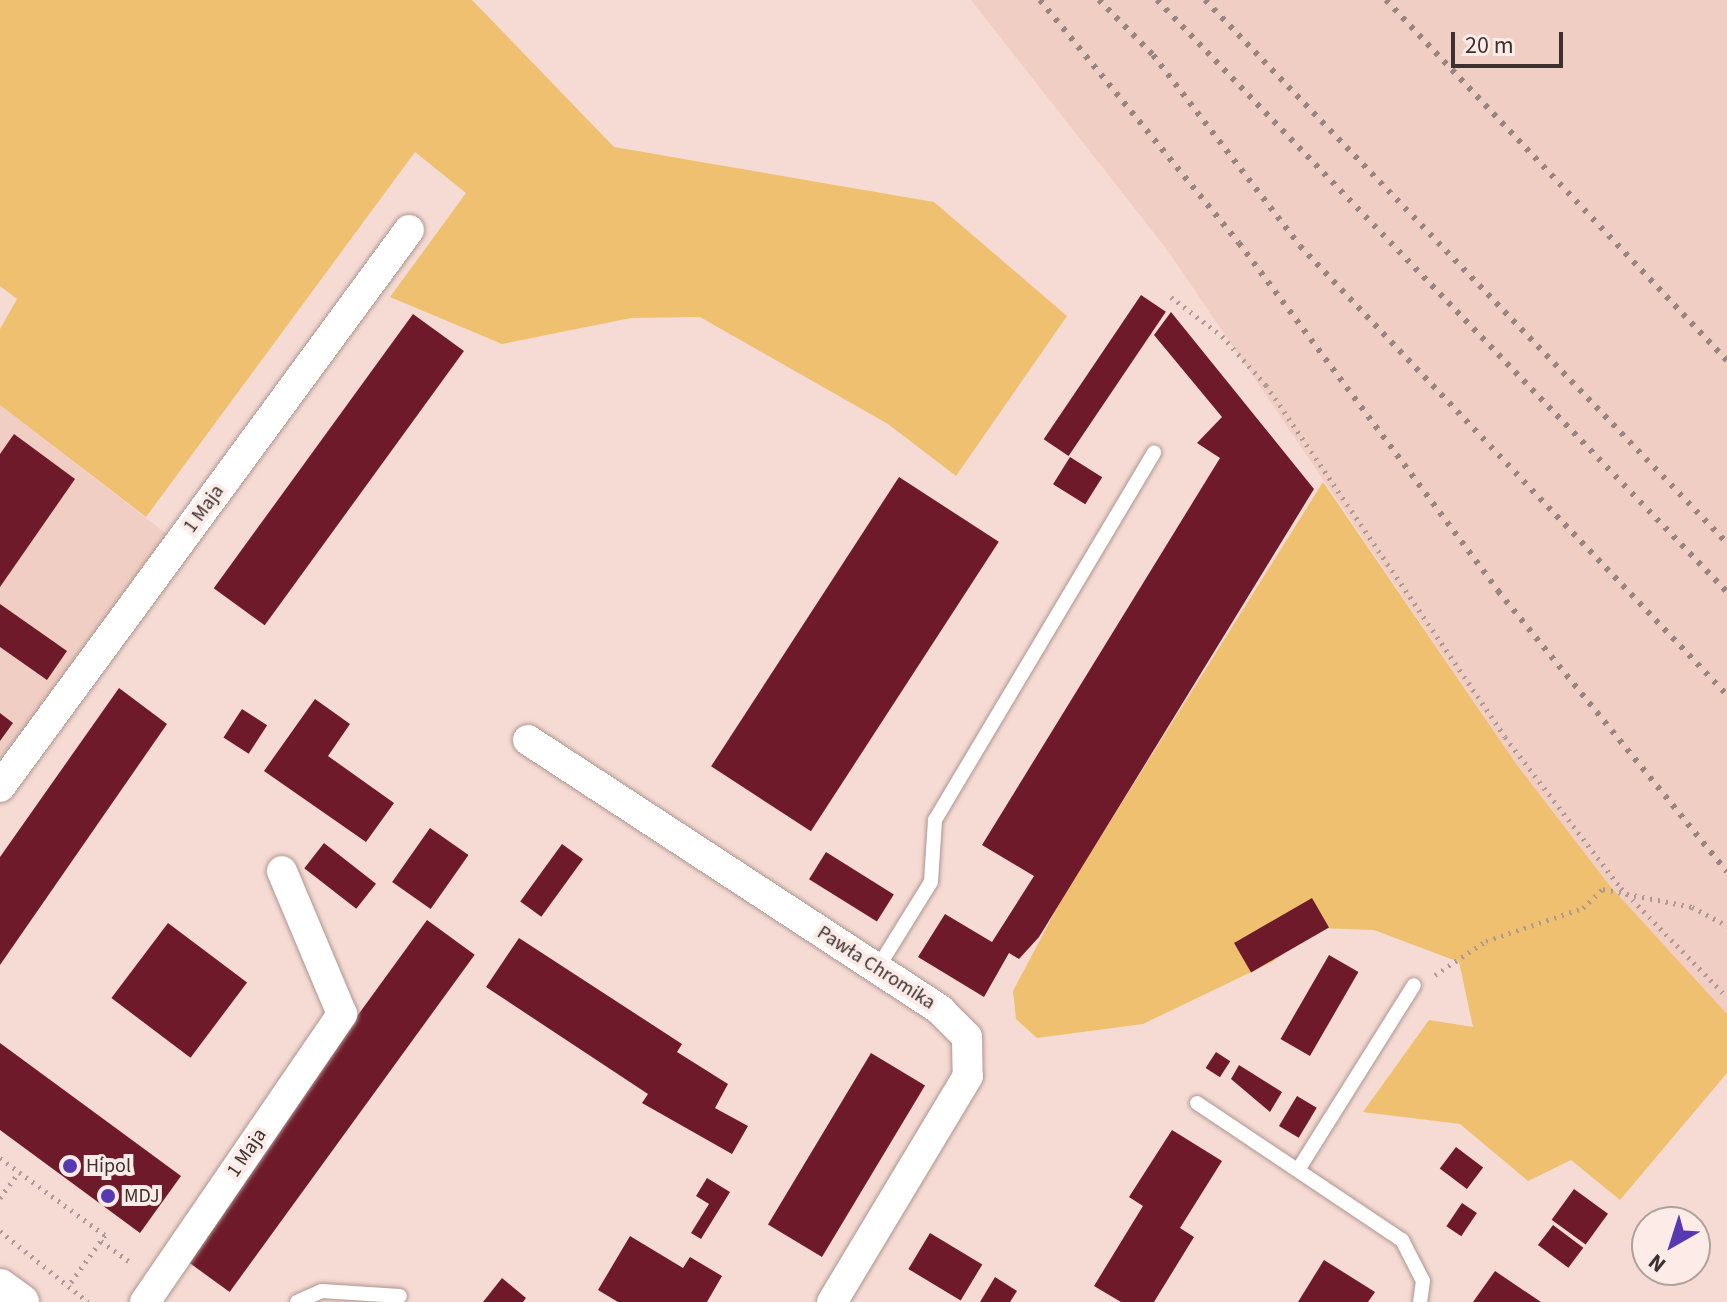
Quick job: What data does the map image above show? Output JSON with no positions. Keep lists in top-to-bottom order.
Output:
{
  "streets": {
    "street": ["1 Maja", "Pawła Chromika"]
  },
  "places": ["Hipol", "MDJ"],
  "scale_bar": "20 m",
  "north": "bottom left"
}
